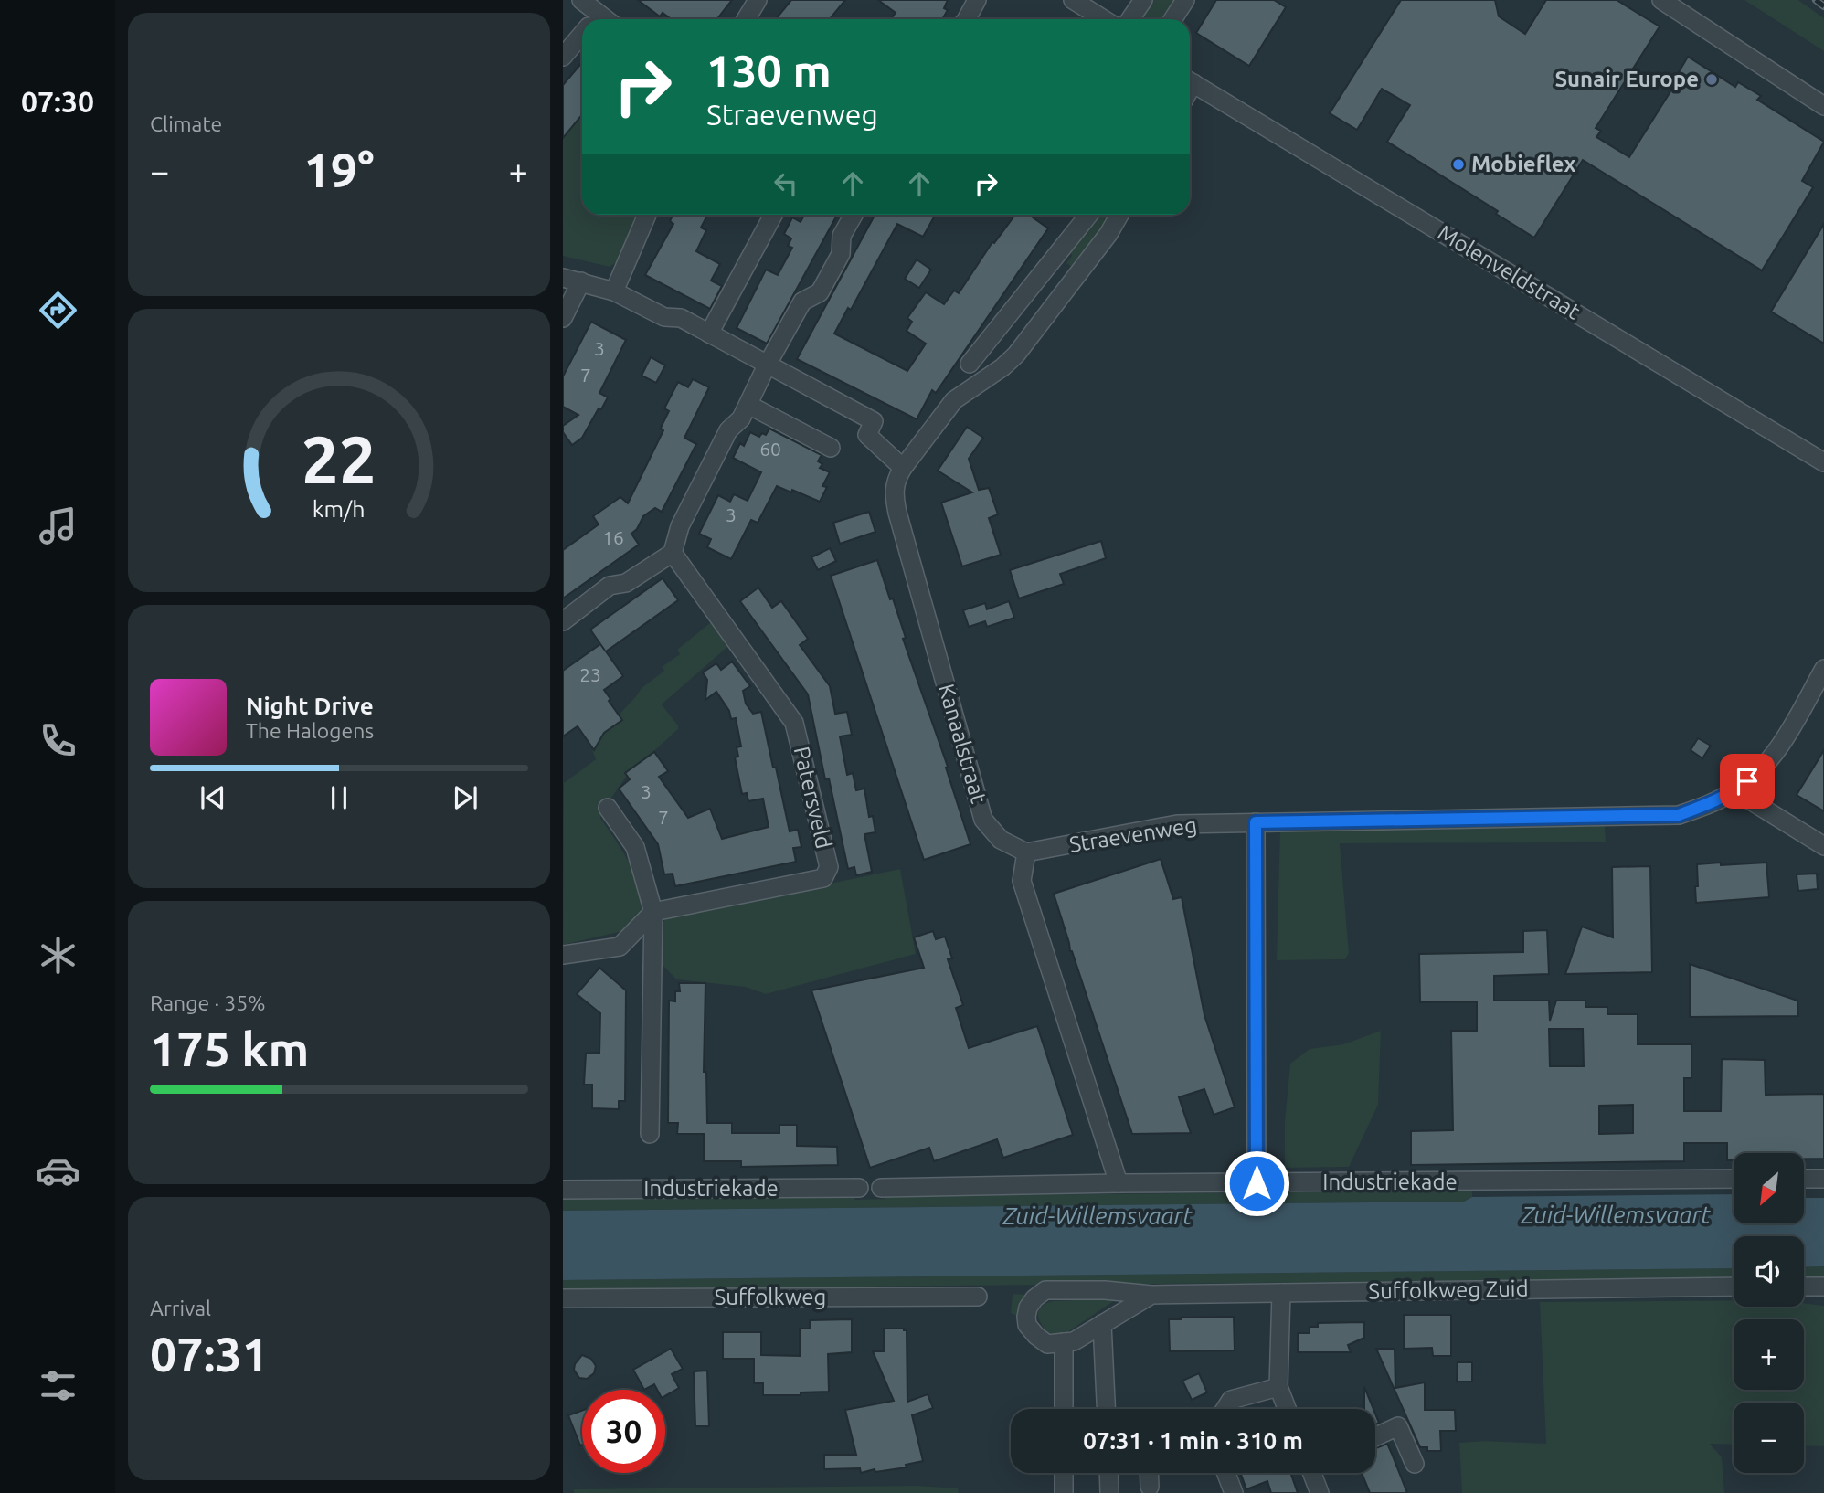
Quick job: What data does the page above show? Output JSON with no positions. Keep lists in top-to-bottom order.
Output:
{
  "streets": {
    "street": [
      "Molenveldstraat",
      "Kanaalstraat",
      "Patersveld",
      "Straevenweg",
      "Industriekade",
      "Suffolkweg Zuid",
      "Suffolkweg"
    ]
  },
  "crossings": [
    ["Kanaalstraat", "Straevenweg"]
  ],
  "water": ["Zuid-Willemsvaart"],
  "places": ["Sunair Europe", "Mobieflex"],
  "house_numbers": [
    "3",
    "7",
    "60",
    "3",
    "16",
    "23",
    "3",
    "7"
  ],
  "north": "bottom left",
  "page": {
    "tabs": "07:30",
    "tile": [
      "Climate",
      ["Range · 35%", "175 km"],
      ["Arrival", "07:31"]
    ],
    "turn": ["130 m", "Straevenweg"],
    "heat": ["−", "19°", "+"],
    "song": ["Night Drive", "The Halogens"],
    "map_buttons": ["+", "−"],
    "limit": "30",
    "trip": "07:31 · 1 min · 310 m",
    "gauge": ["22", "km/h"]
  }
}
